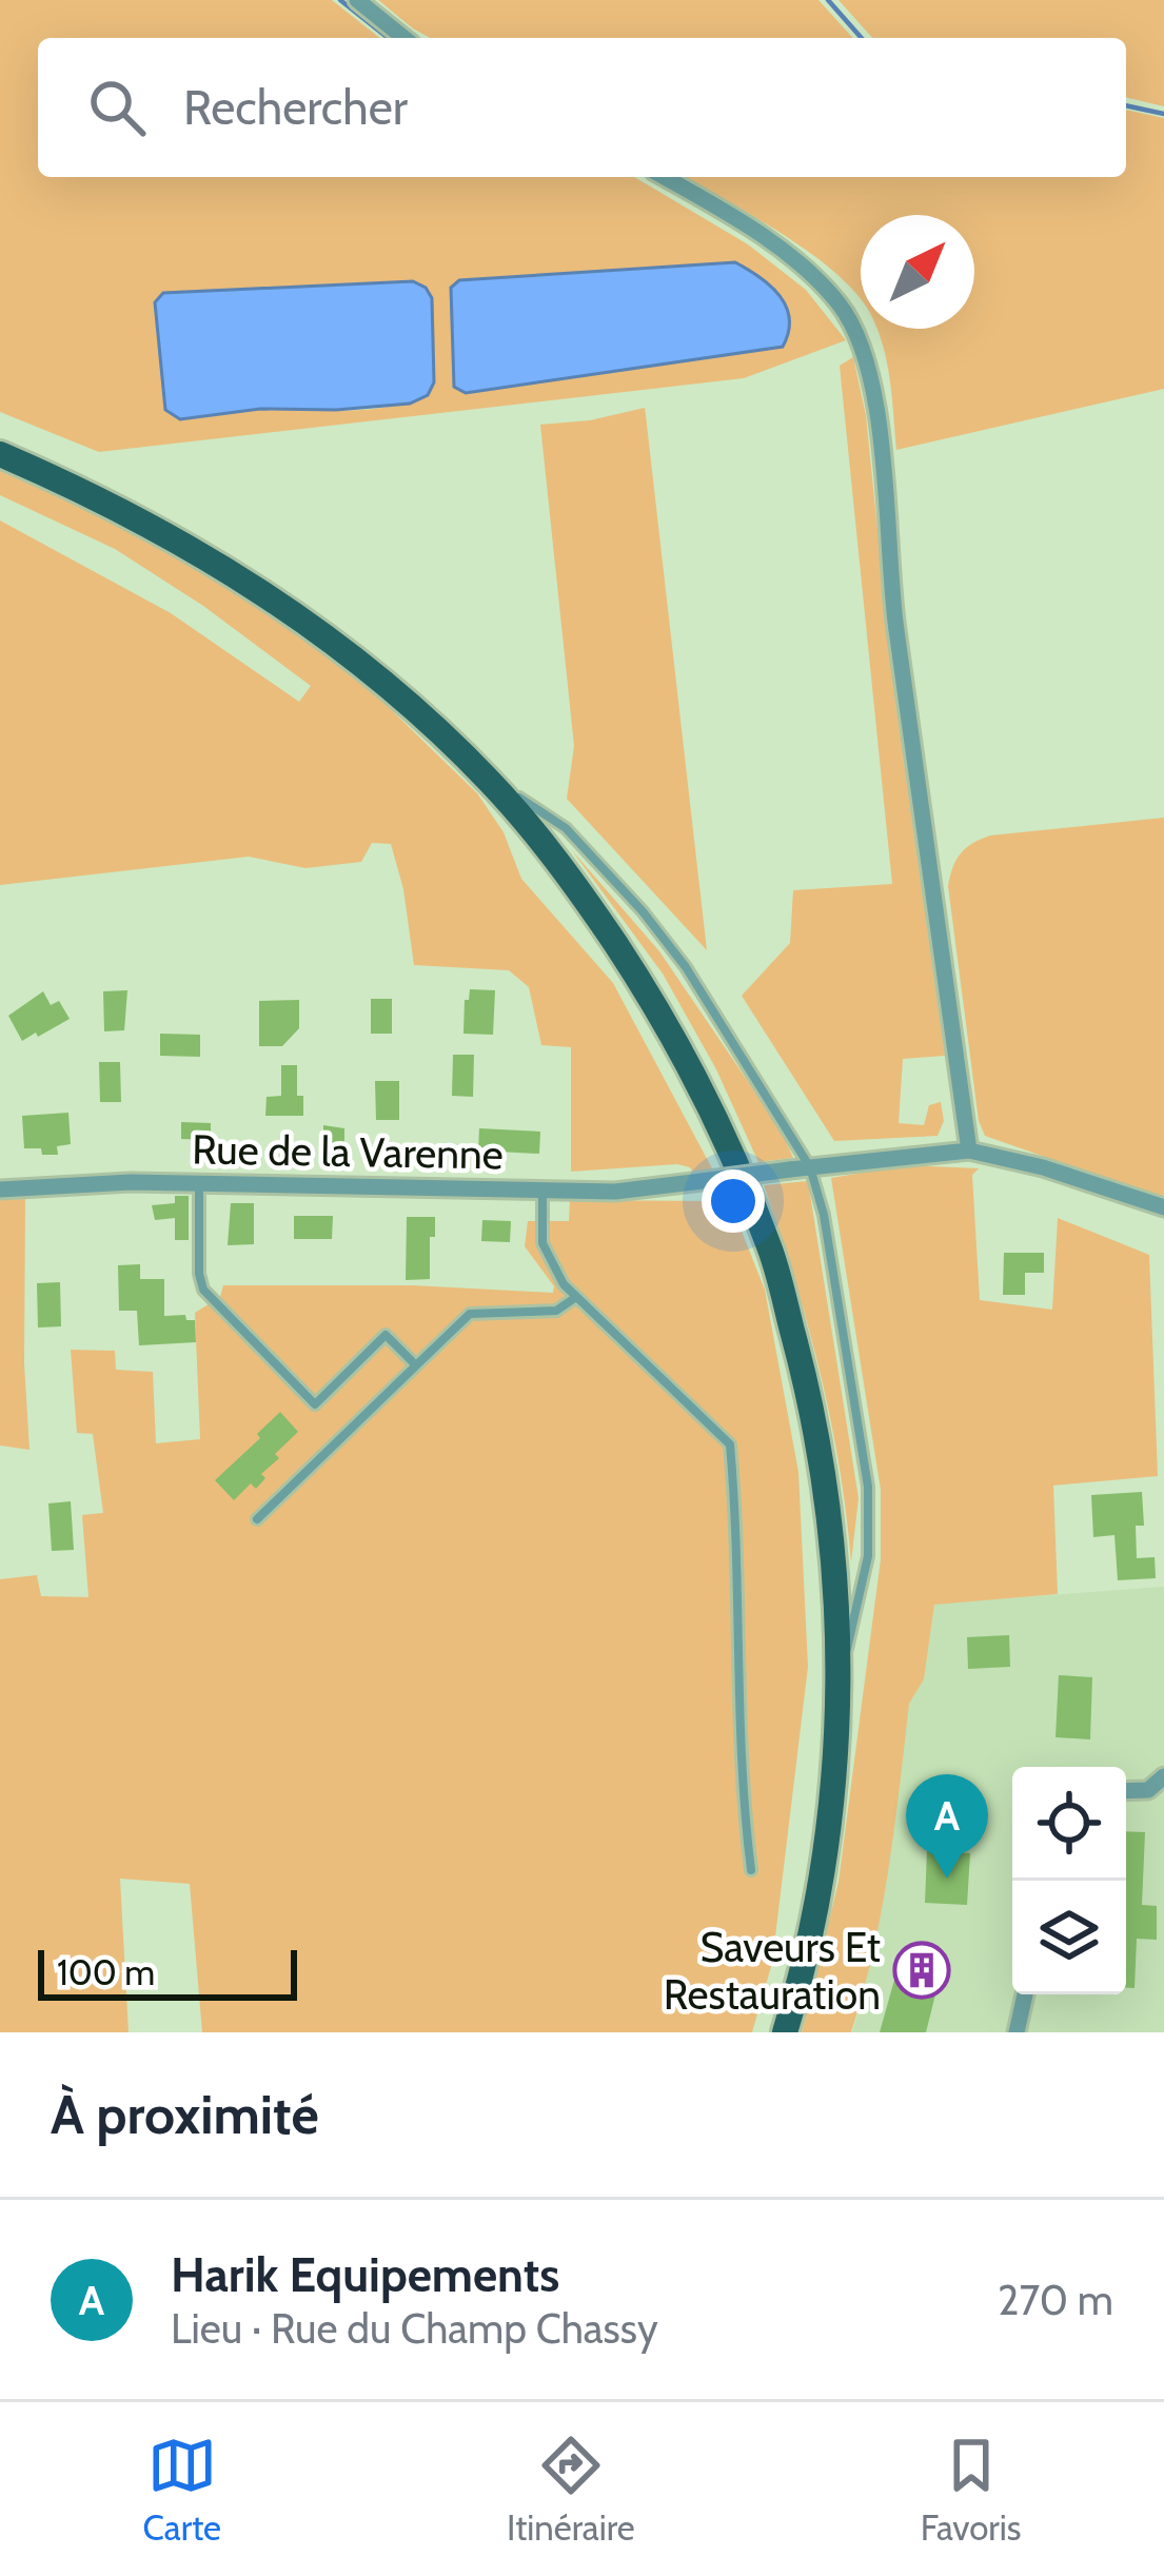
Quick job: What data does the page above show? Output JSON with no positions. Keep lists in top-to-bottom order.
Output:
{
  "streets": {
    "street": ["Rue de la Varenne"]
  },
  "places": {
    "building": ["Saveurs Et Restauration"]
  },
  "scale_bar": "100 m",
  "north": "top right",
  "page": {
    "search": "Rechercher",
    "pins": "A",
    "scale": "100 m",
    "heading": "À proximité",
    "list": [
      {
        "mark": "A",
        "name": "Harik Equipements",
        "note": "Lieu · Rue du Champ Chassy",
        "value": "270 m"
      }
    ],
    "nav": ["Carte", "Itinéraire", "Favoris"]
  }
}
